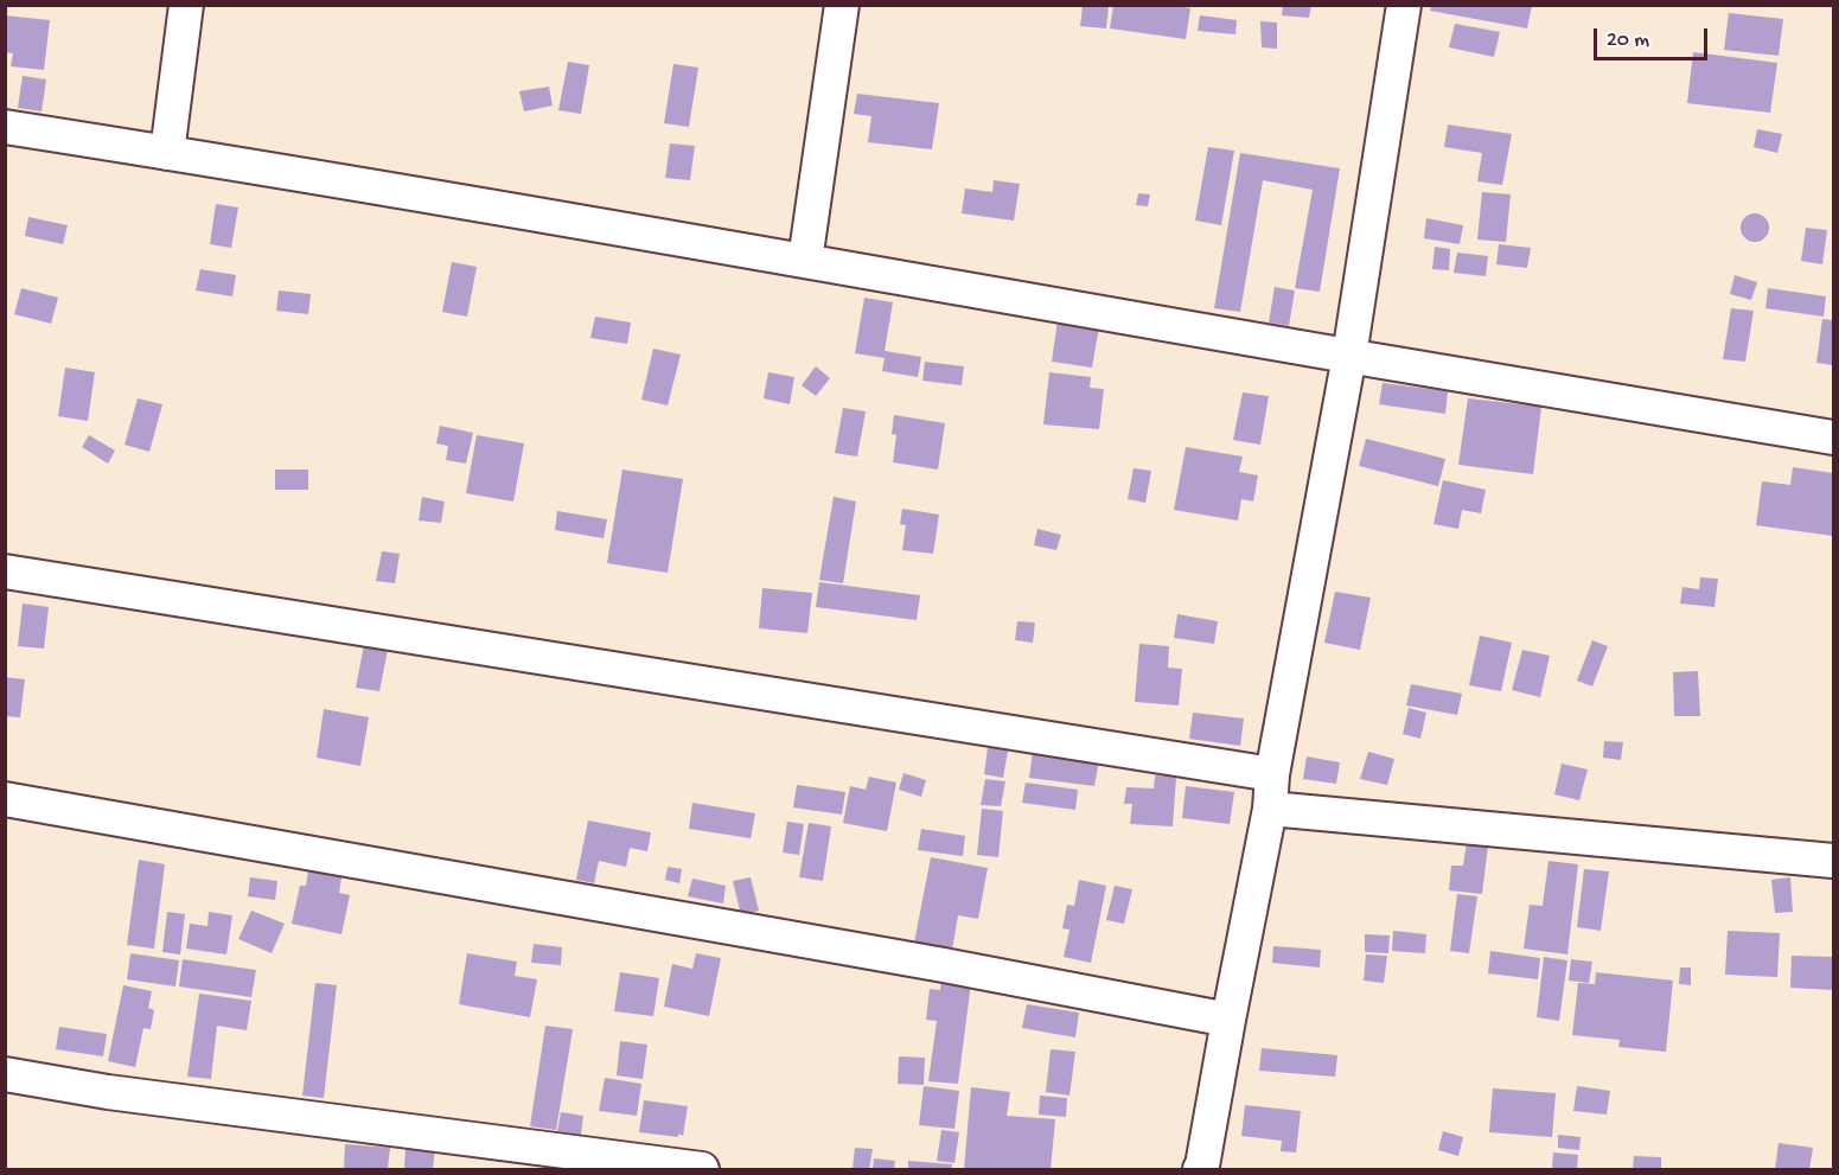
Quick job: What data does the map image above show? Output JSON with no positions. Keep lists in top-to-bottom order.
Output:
{
  "scale_bar": "20 m"
}
